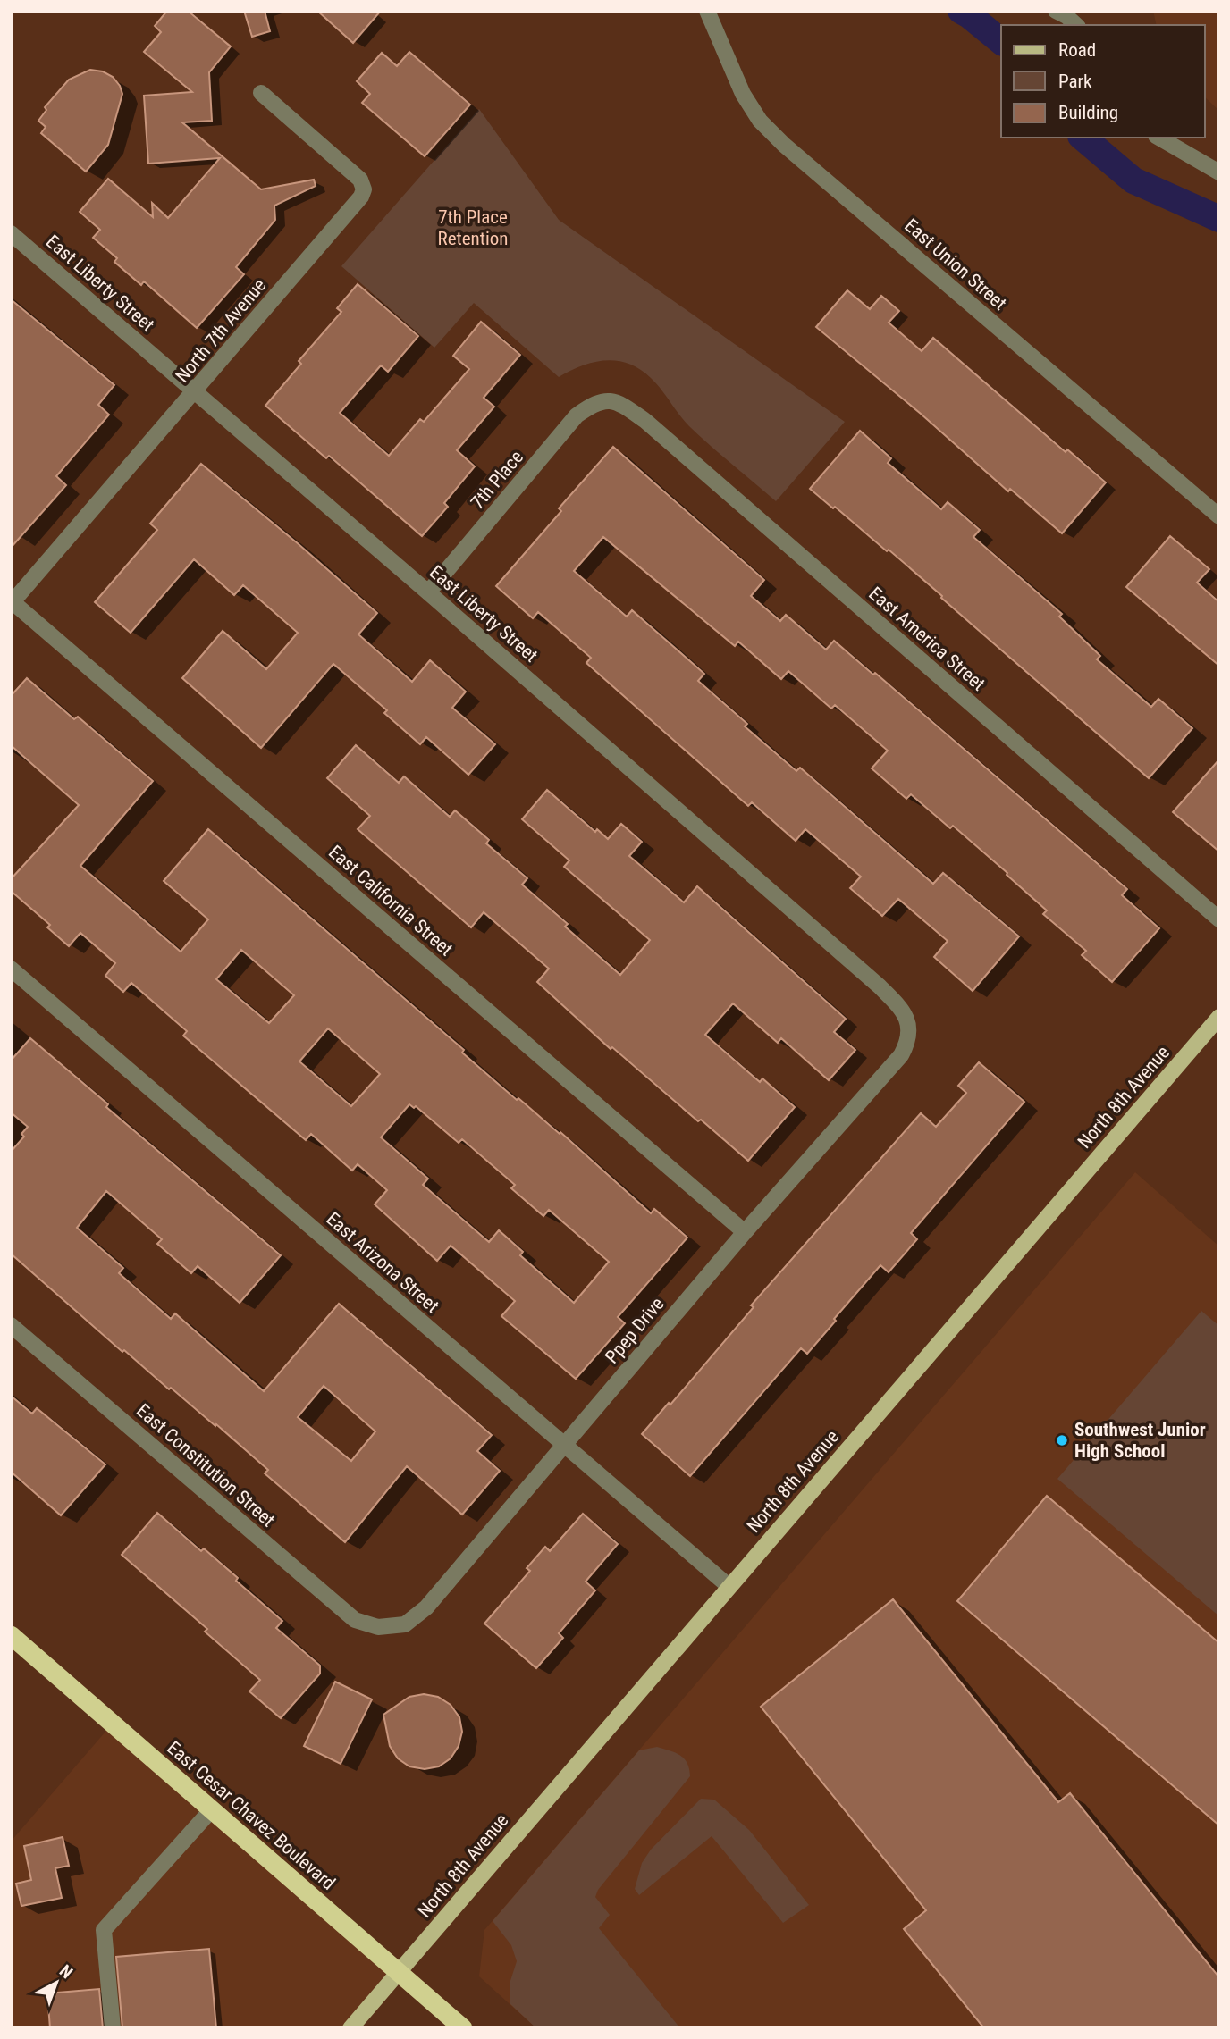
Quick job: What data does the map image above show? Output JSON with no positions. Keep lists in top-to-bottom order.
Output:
{
  "streets": {
    "highway": ["East Cesar Chavez Boulevard"],
    "main road": ["North 8th Avenue"],
    "street": [
      "East Union Street",
      "East Liberty Street",
      "North 7th Avenue",
      "7th Place",
      "East America Street",
      "East California Street",
      "East Arizona Street",
      "Ppep Drive",
      "East Constitution Street"
    ]
  },
  "crossings": [
    ["East Liberty Street", "North 7th Avenue"],
    ["East Liberty Street", "7th Place"],
    ["East Liberty Street", "Ppep Drive"],
    ["North 7th Avenue", "East California Street"],
    ["7th Place", "East America Street"],
    ["East California Street", "Ppep Drive"],
    ["North 8th Avenue", "East Arizona Street"],
    ["North 8th Avenue", "East Cesar Chavez Boulevard"],
    ["East Arizona Street", "Ppep Drive"],
    ["Ppep Drive", "East Constitution Street"]
  ],
  "parks": ["7th Place Retention"],
  "places": ["Southwest Junior High School"],
  "legend": ["Road", "Park", "Building"],
  "north": "top right"
}
